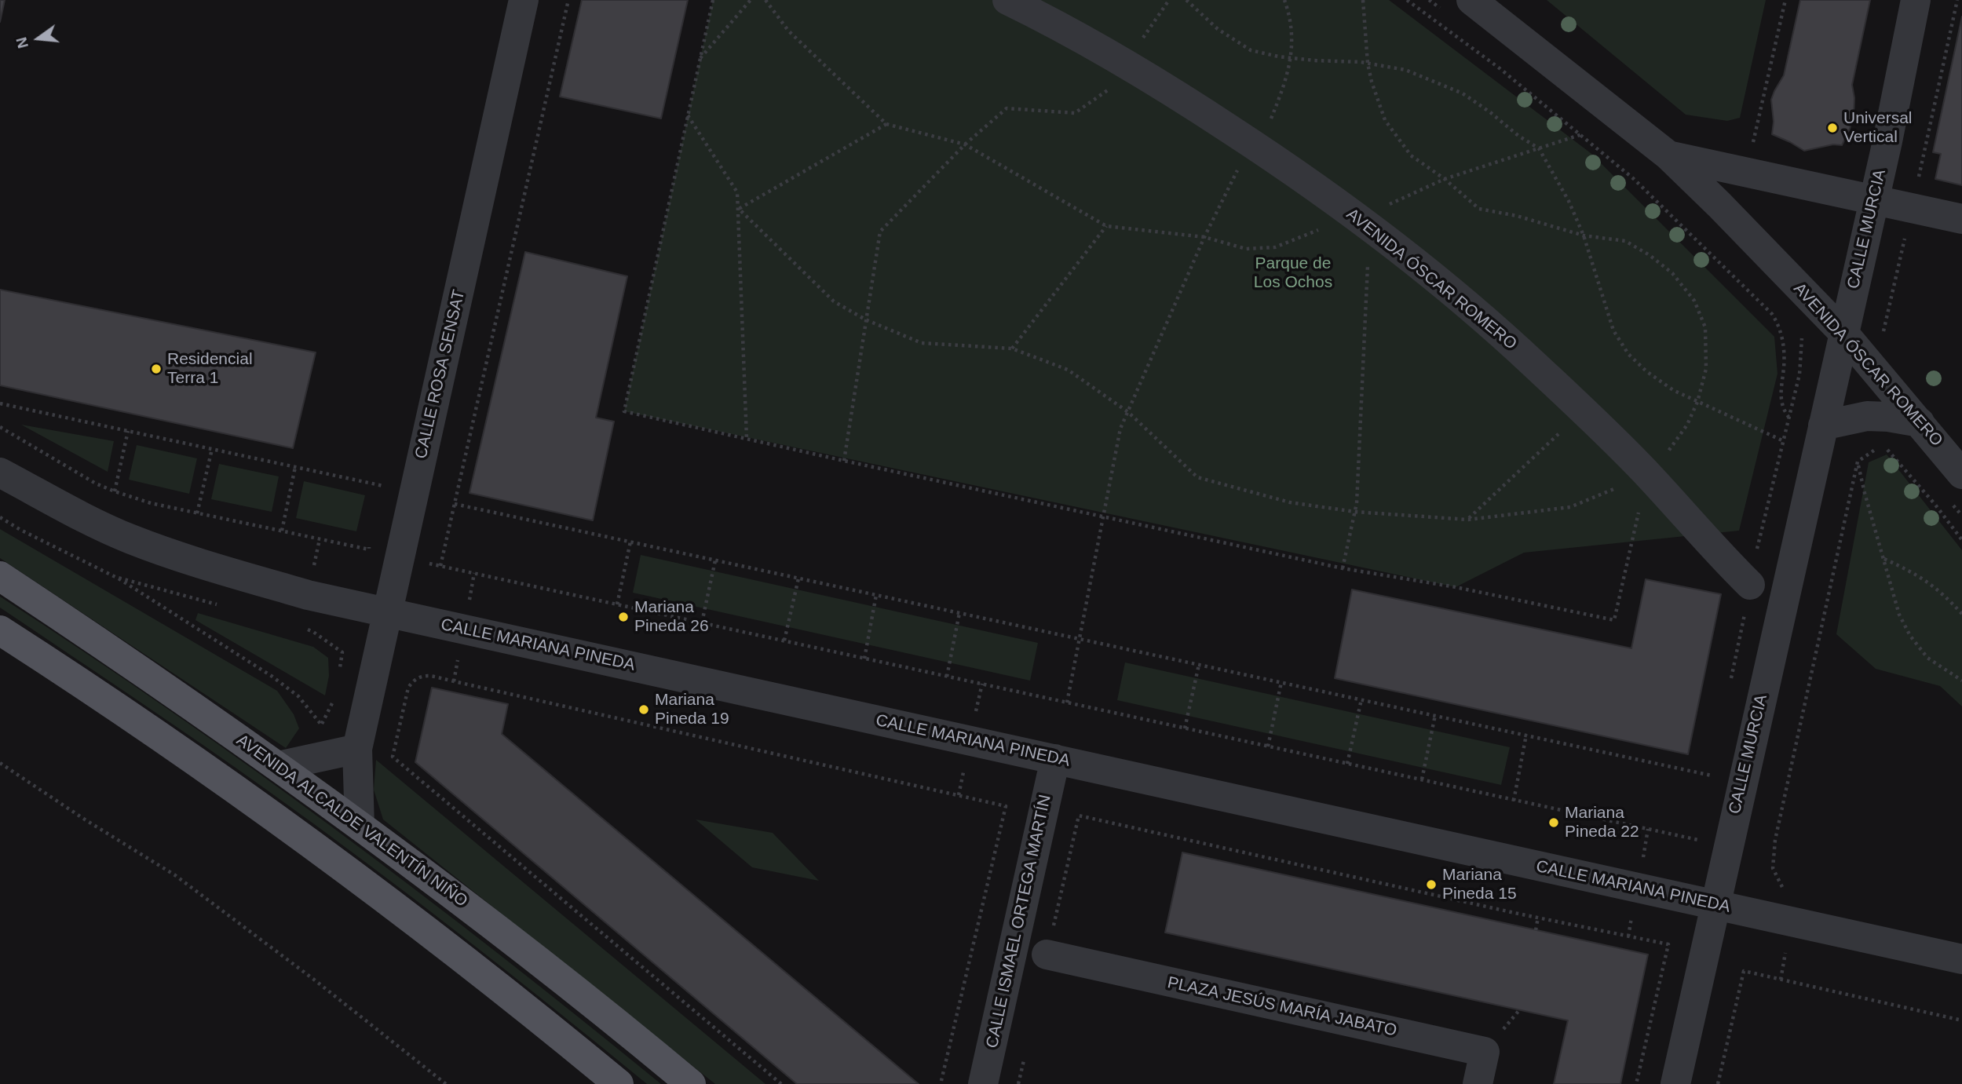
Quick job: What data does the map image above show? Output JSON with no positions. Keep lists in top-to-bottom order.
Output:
{
  "streets": {
    "main road": ["AVENIDA ALCALDE VALENTÍN NIÑO"],
    "street": [
      "CALLE MURCIA",
      "AVENIDA ÓSCAR ROMERO",
      "CALLE ROSA SENSAT",
      "CALLE MARIANA PINEDA",
      "CALLE ISMAEL ORTEGA MARTÍN",
      "PLAZA JESÚS MARÍA JABATO"
    ]
  },
  "crossings": [
    ["CALLE MURCIA", "AVENIDA ÓSCAR ROMERO"],
    ["CALLE MURCIA", "CALLE MARIANA PINEDA"],
    ["CALLE ROSA SENSAT", "CALLE MARIANA PINEDA"],
    ["CALLE ROSA SENSAT", "AVENIDA ALCALDE VALENTÍN NIÑO"],
    ["CALLE MARIANA PINEDA", "CALLE ISMAEL ORTEGA MARTÍN"]
  ],
  "parks": ["Parque de Los Ochos"],
  "places": [
    "Universal Vertical",
    "Residencial Terra 1",
    "Mariana Pineda 26",
    "Mariana Pineda 19",
    "Mariana Pineda 22",
    "Mariana Pineda 15"
  ],
  "north": "left"
}
